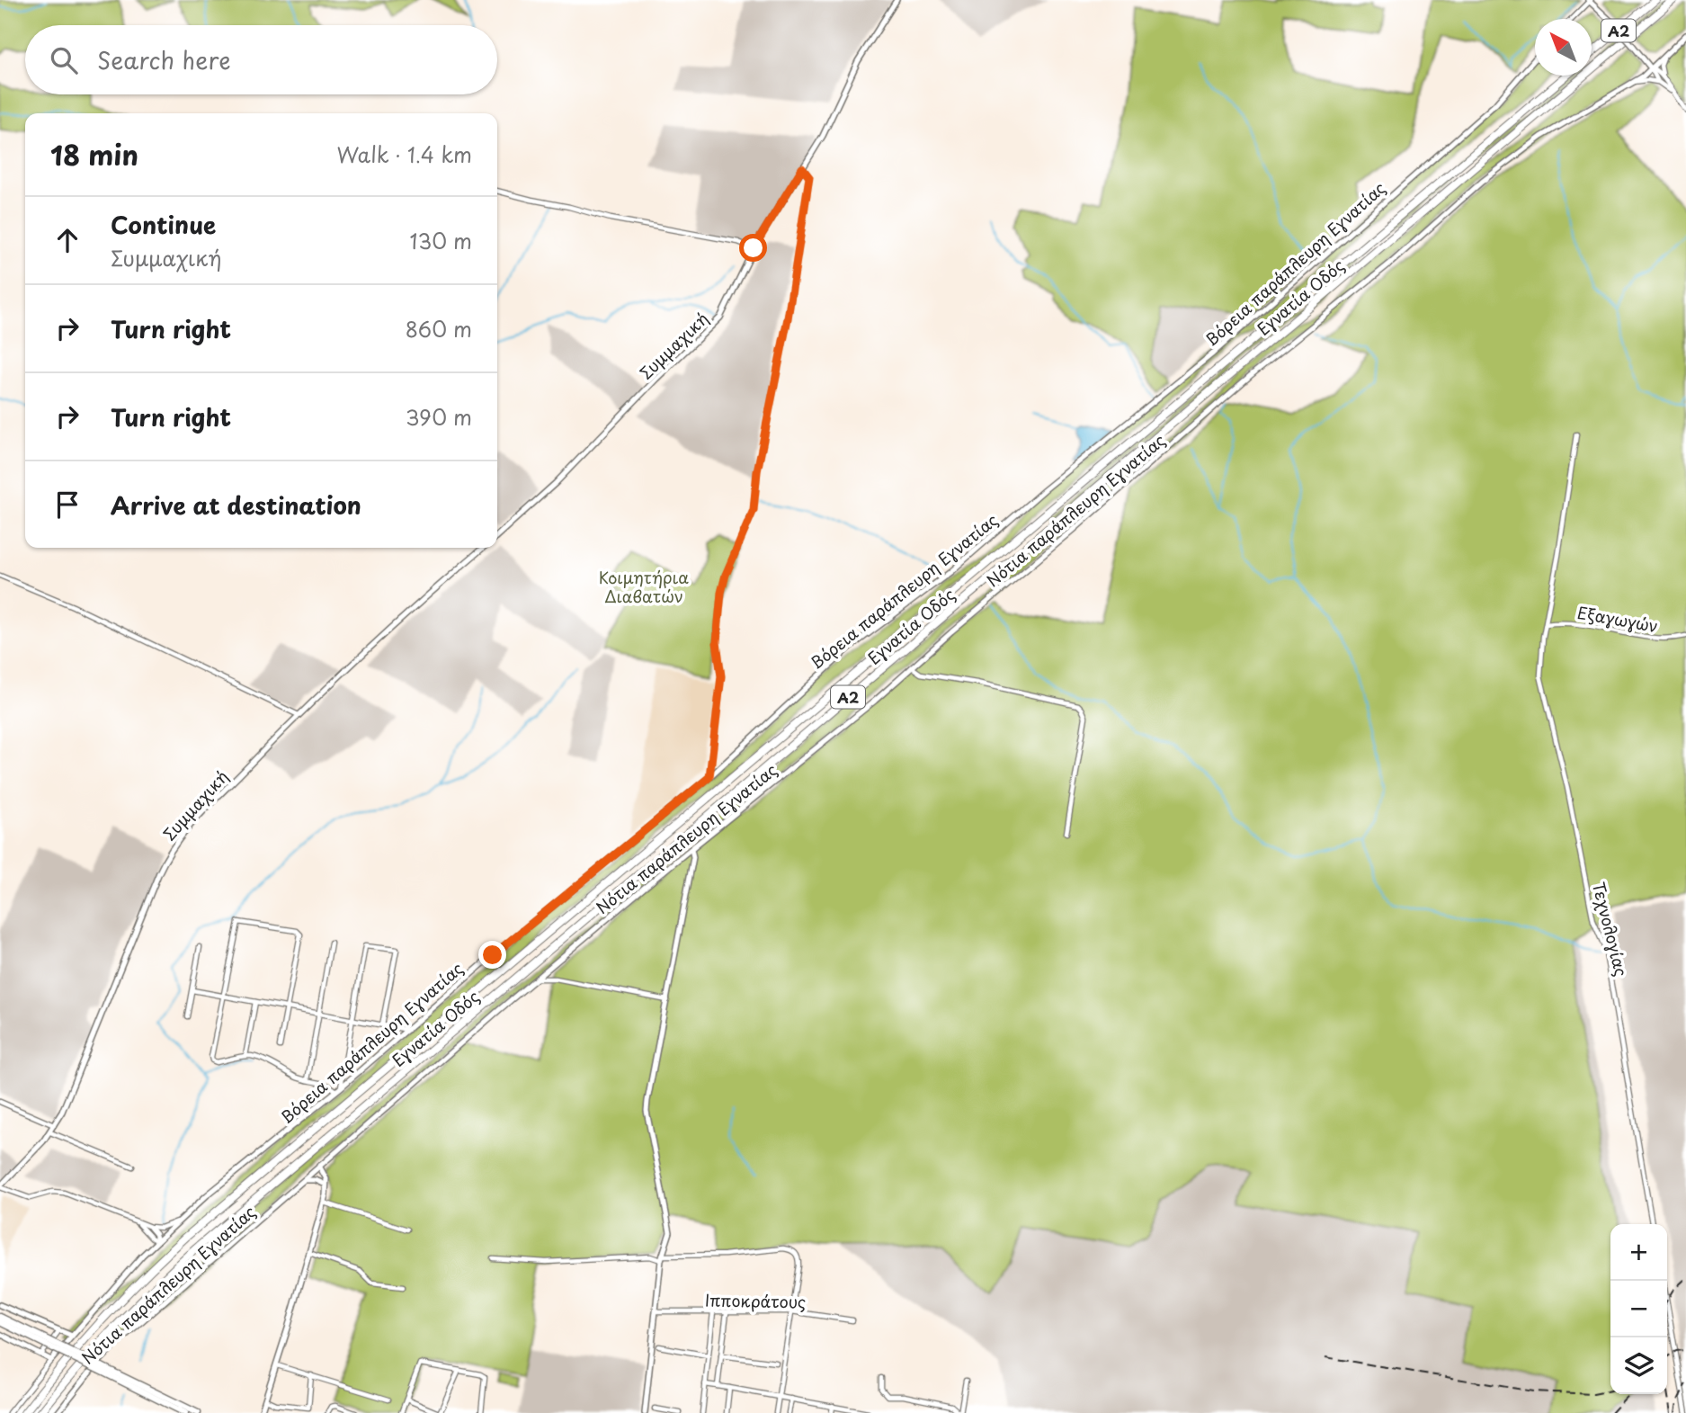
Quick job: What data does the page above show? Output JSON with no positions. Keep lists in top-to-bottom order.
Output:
{
  "streets": {
    "highway": ["Α2", "Εγνατία Οδός"],
    "street": [
      "Βόρεια παράπλευρη Εγνατίας",
      "Συμμαχική",
      "Νότια παράπλευρη Εγνατίας",
      "Εξαγωγών",
      "Τεχνολογίας",
      "Ιπποκράτους"
    ]
  },
  "crossings": [
    ["Εξαγωγών", "Τεχνολογίας"]
  ],
  "parks": ["Κοιμητήρια Διαβατών"],
  "north": "top left",
  "page": {
    "search": "Search here",
    "heading": ["18 min", "Walk · 1.4 km"],
    "list": [
      ["Continue", "Συμμαχική", "130 m"],
      ["Turn right", "860 m"],
      ["Turn right", "390 m"],
      "Arrive at destination"
    ],
    "map_buttons": ["+", "−"]
  }
}
